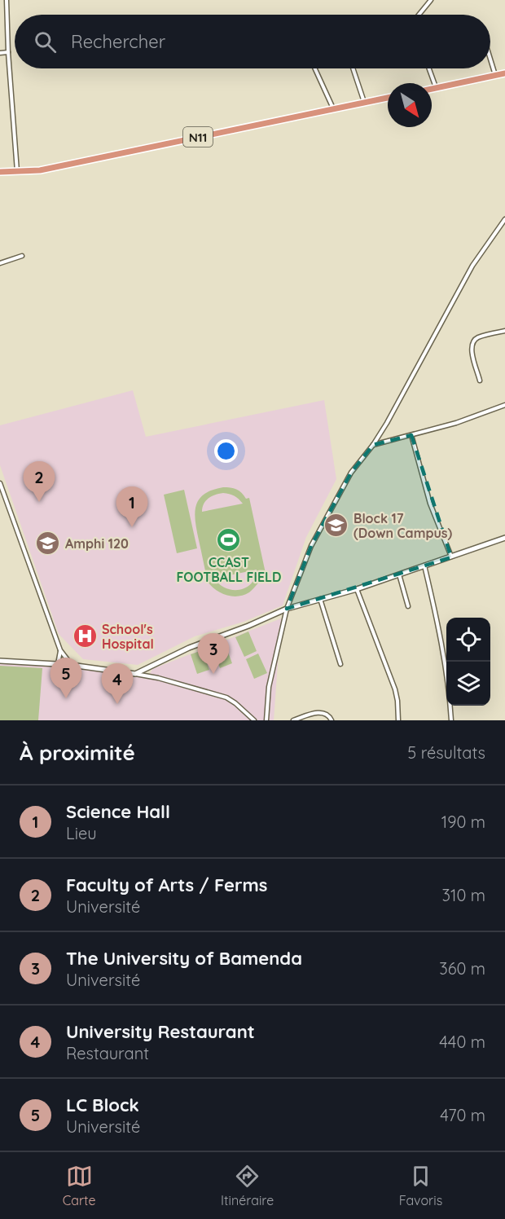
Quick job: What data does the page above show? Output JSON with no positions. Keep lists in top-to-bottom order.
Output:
{
  "streets": {
    "highway": ["N11"]
  },
  "places": {
    "school or university": ["Block 17 (Down Campus)", "Amphi 120"],
    "sports": ["CCAST FOOTBALL FIELD"],
    "hospital": ["School's Hospital"]
  },
  "north": "bottom right",
  "page": {
    "search": "Rechercher",
    "pins": [
      "2",
      "1",
      "3",
      "5",
      "4"
    ],
    "heading": ["À proximité", "5 résultats"],
    "list": [
      {
        "mark": "1",
        "name": "Science Hall",
        "note": "Lieu",
        "value": "190 m"
      },
      {
        "mark": "2",
        "name": "Faculty of Arts / Ferms",
        "note": "Université",
        "value": "310 m"
      },
      {
        "mark": "3",
        "name": "The University of Bamenda",
        "note": "Université",
        "value": "360 m"
      },
      {
        "mark": "4",
        "name": "University Restaurant",
        "note": "Restaurant",
        "value": "440 m"
      },
      {
        "mark": "5",
        "name": "LC Block",
        "note": "Université",
        "value": "470 m"
      }
    ],
    "nav": ["Carte", "Itinéraire", "Favoris"]
  }
}
